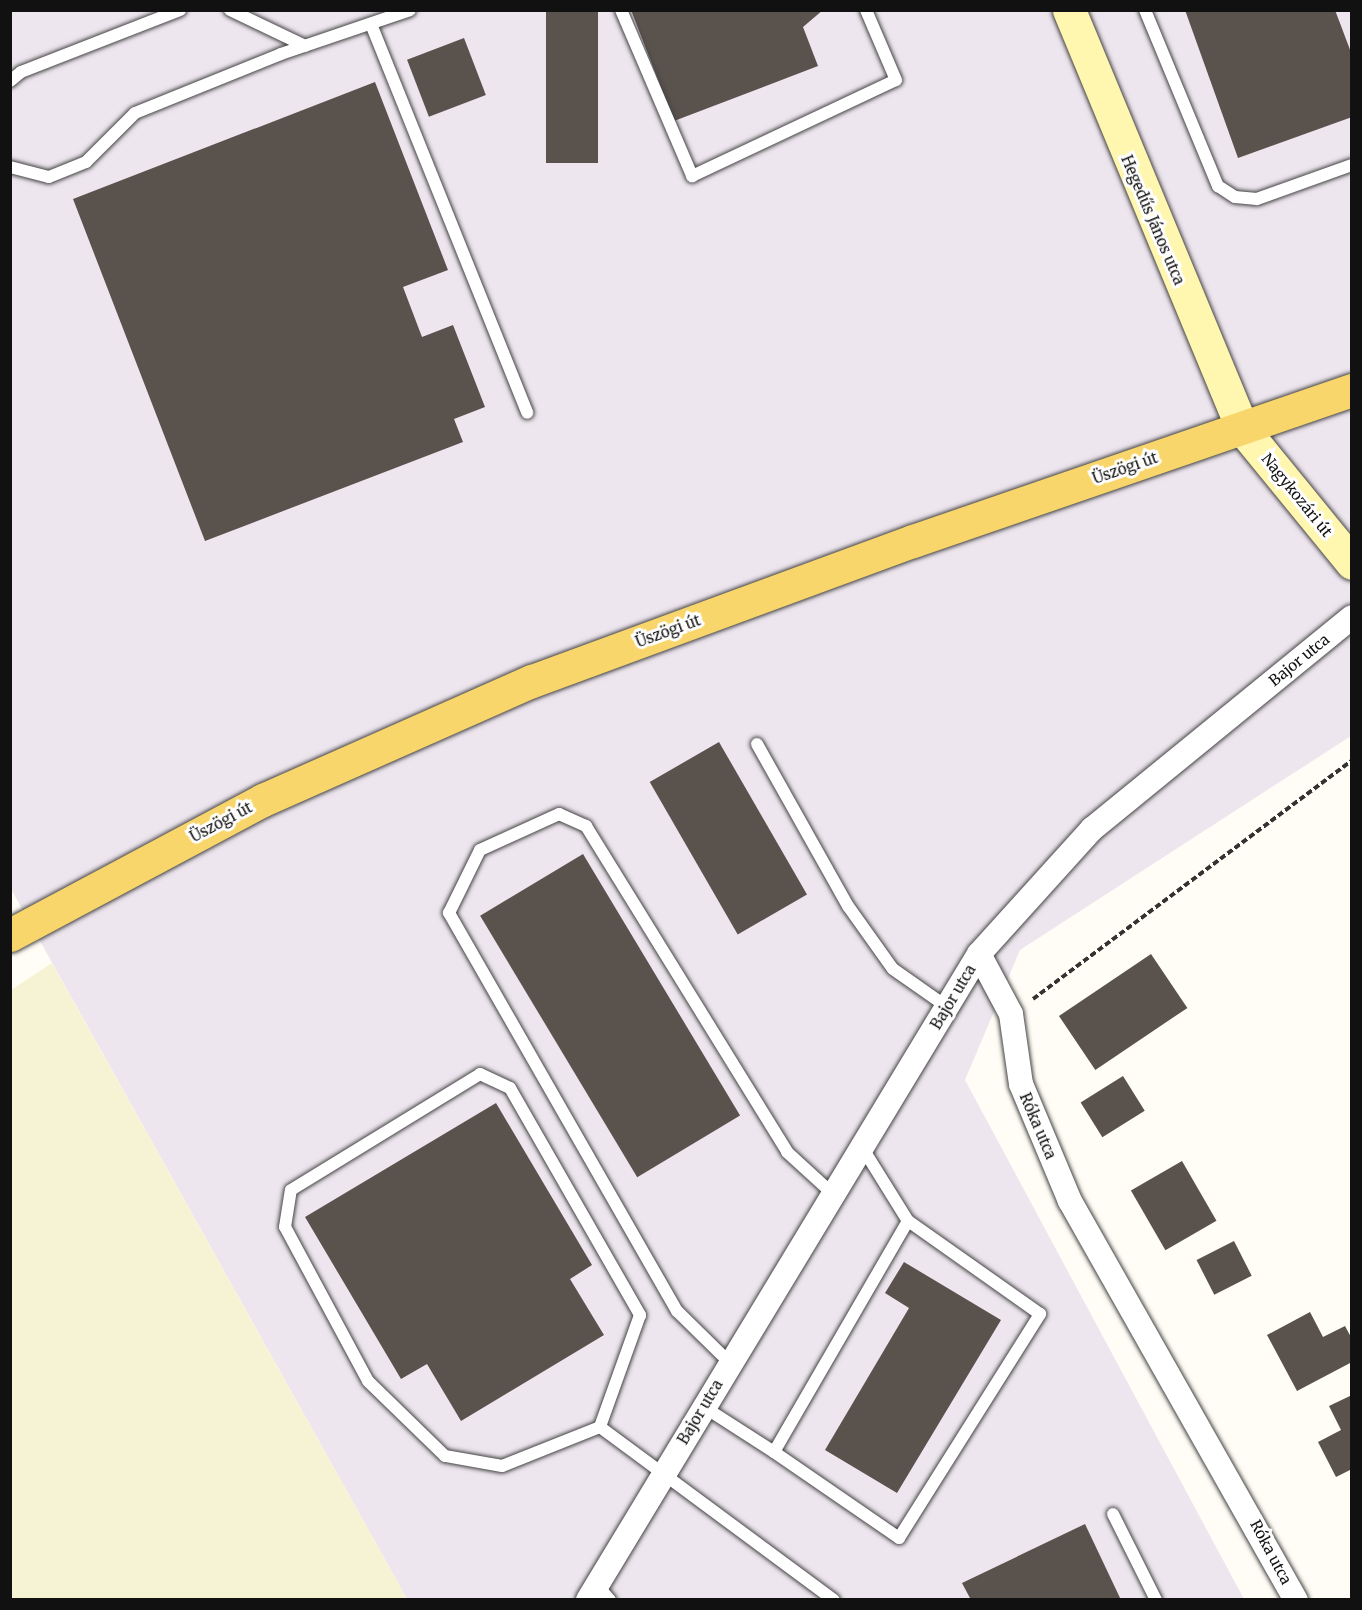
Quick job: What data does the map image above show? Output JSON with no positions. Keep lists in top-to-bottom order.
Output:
{
  "streets": {
    "main road": ["Üszögi út"],
    "street": [
      "Hegedűs János utca",
      "Nagykozári út",
      "Bajor utca",
      "Róka utca"
    ]
  },
  "crossings": [
    ["Hegedűs János utca", "Üszögi út"],
    ["Hegedűs János utca", "Nagykozári út"],
    ["Üszögi út", "Nagykozári út"],
    ["Bajor utca", "Róka utca"]
  ]
}
